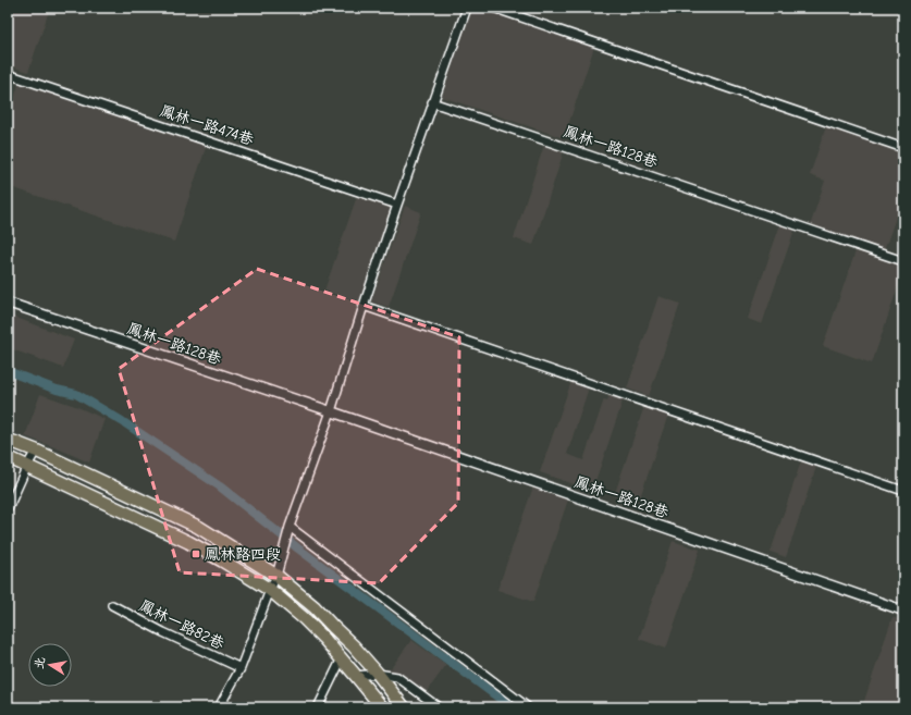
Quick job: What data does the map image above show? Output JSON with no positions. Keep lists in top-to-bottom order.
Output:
{
  "streets": {
    "street": ["鳳林一路474巷", "鳳林一路128巷", "鳳林一路82巷"]
  },
  "places": {
    "transit": ["鳳林路四段"]
  },
  "north": "left"
}
